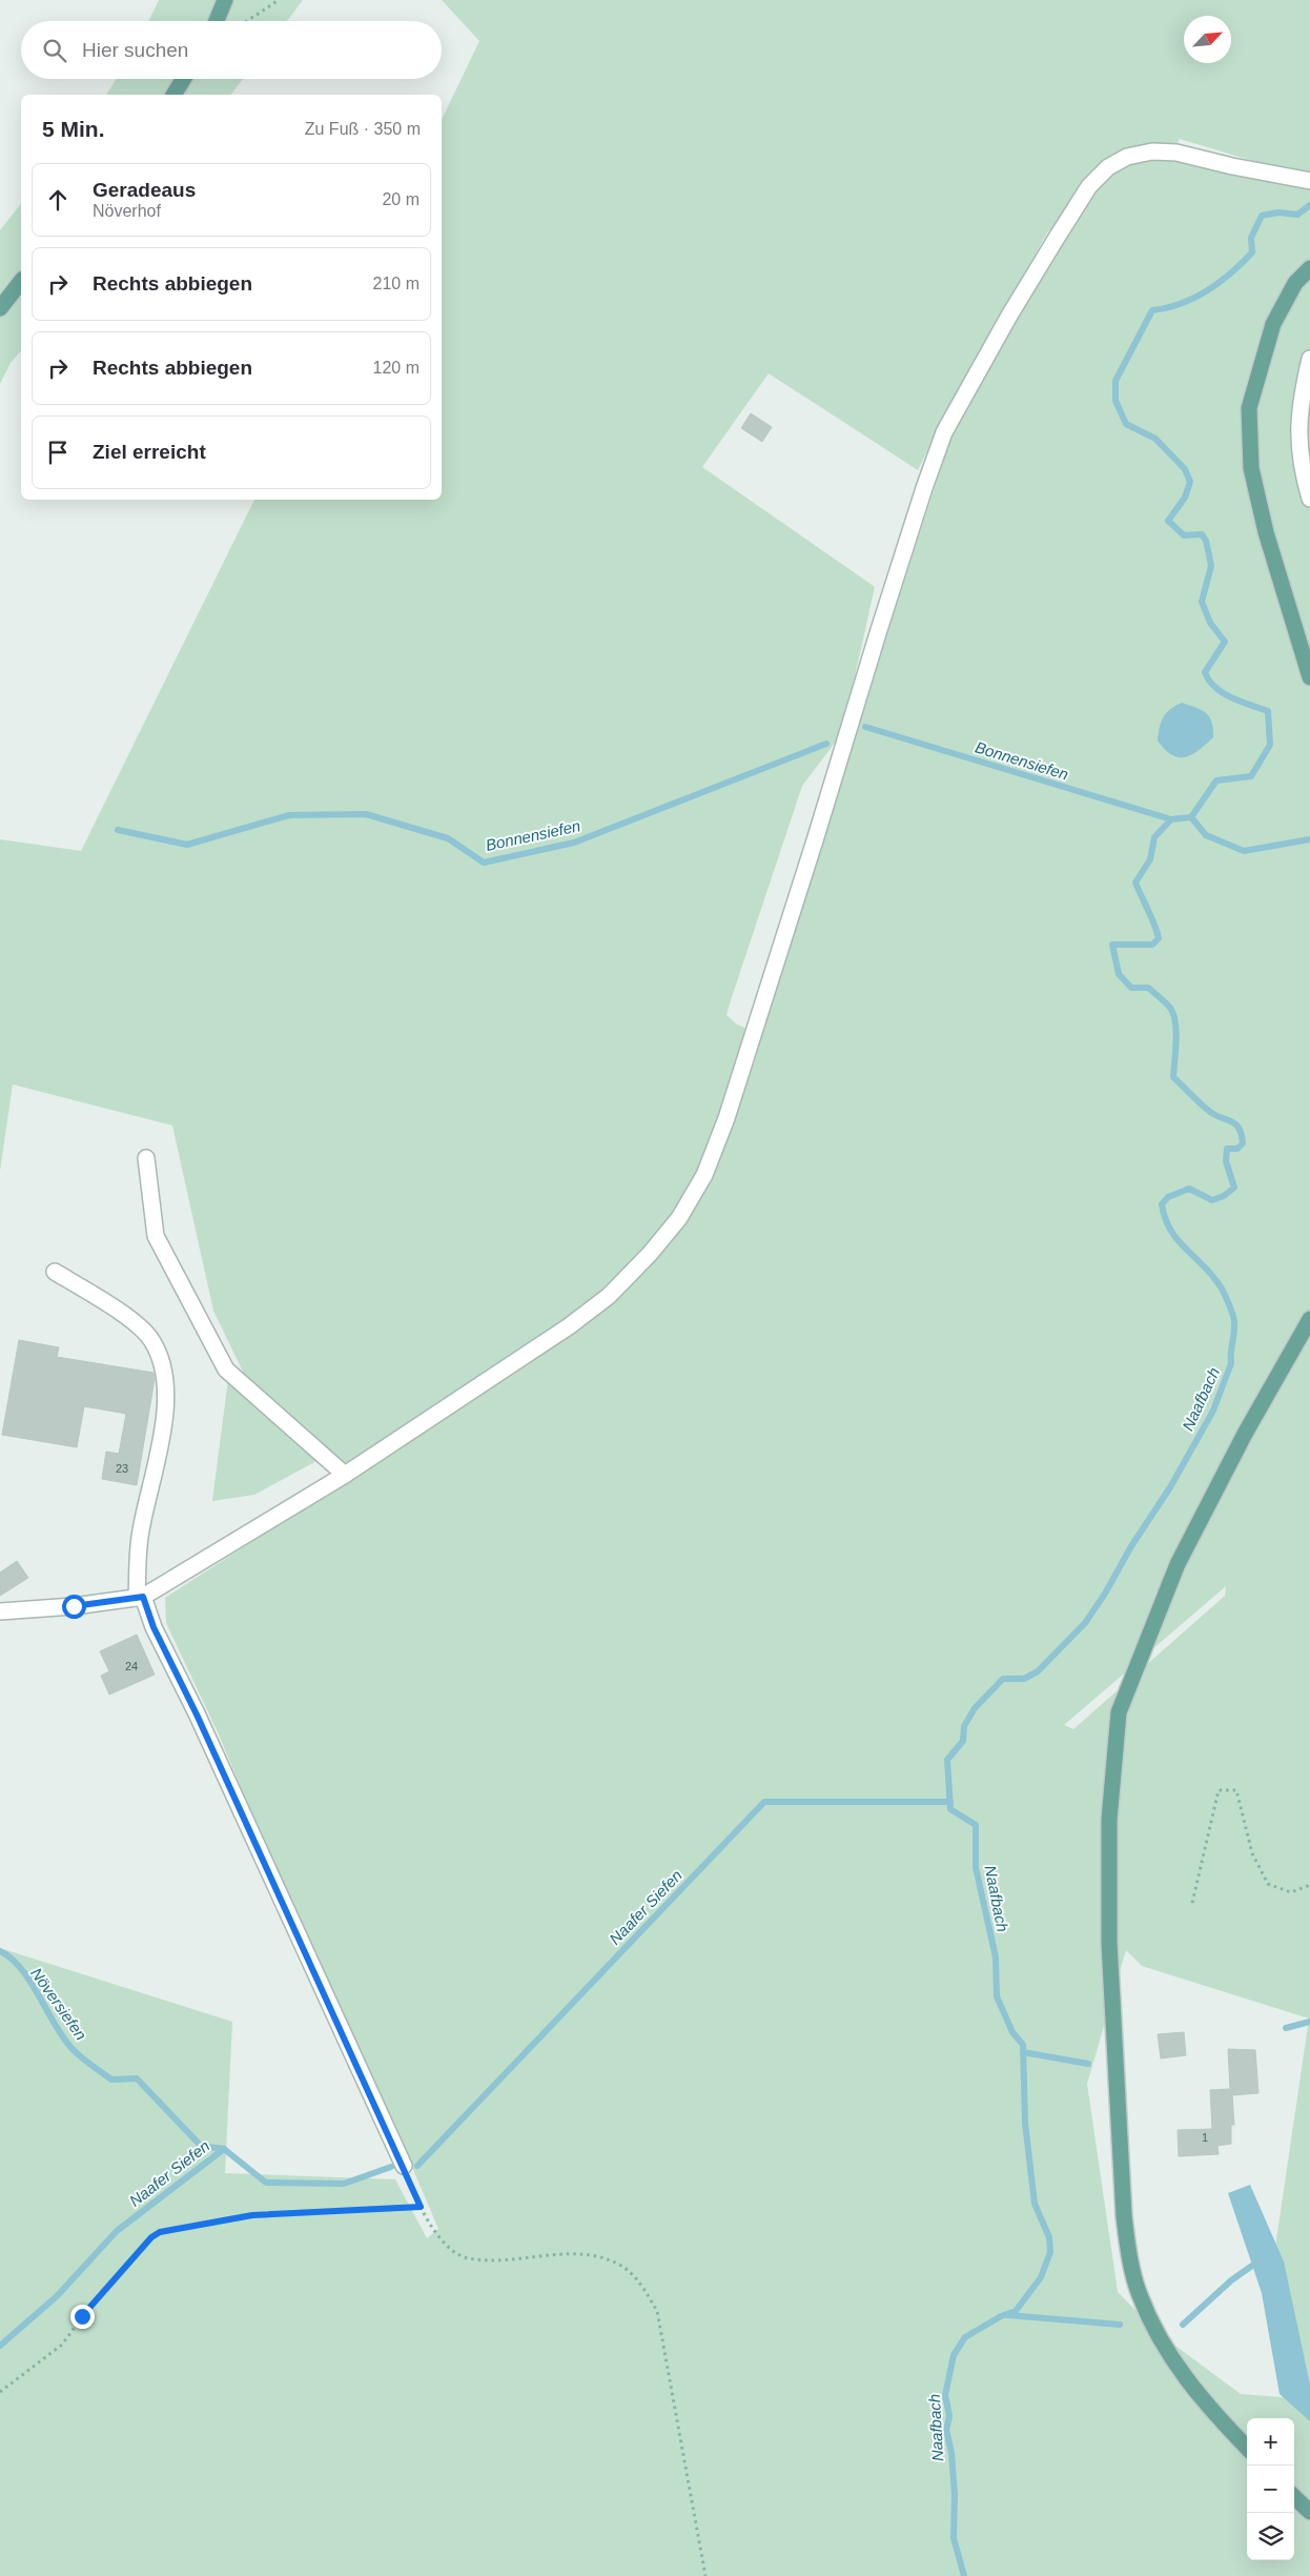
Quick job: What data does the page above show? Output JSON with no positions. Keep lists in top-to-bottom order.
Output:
{
  "water": [
    "Bonnensiefen",
    "Naafbach",
    "Naafer Siefen",
    "Növersiefen"
  ],
  "house_numbers": ["23", "24", "1"],
  "north": "top right",
  "page": {
    "search": "Hier suchen",
    "heading": ["5 Min.", "Zu Fuß · 350 m"],
    "list": [
      ["Geradeaus", "Növerhof", "20 m"],
      ["Rechts abbiegen", "210 m"],
      ["Rechts abbiegen", "120 m"],
      "Ziel erreicht"
    ],
    "map_buttons": ["+", "−"]
  }
}
